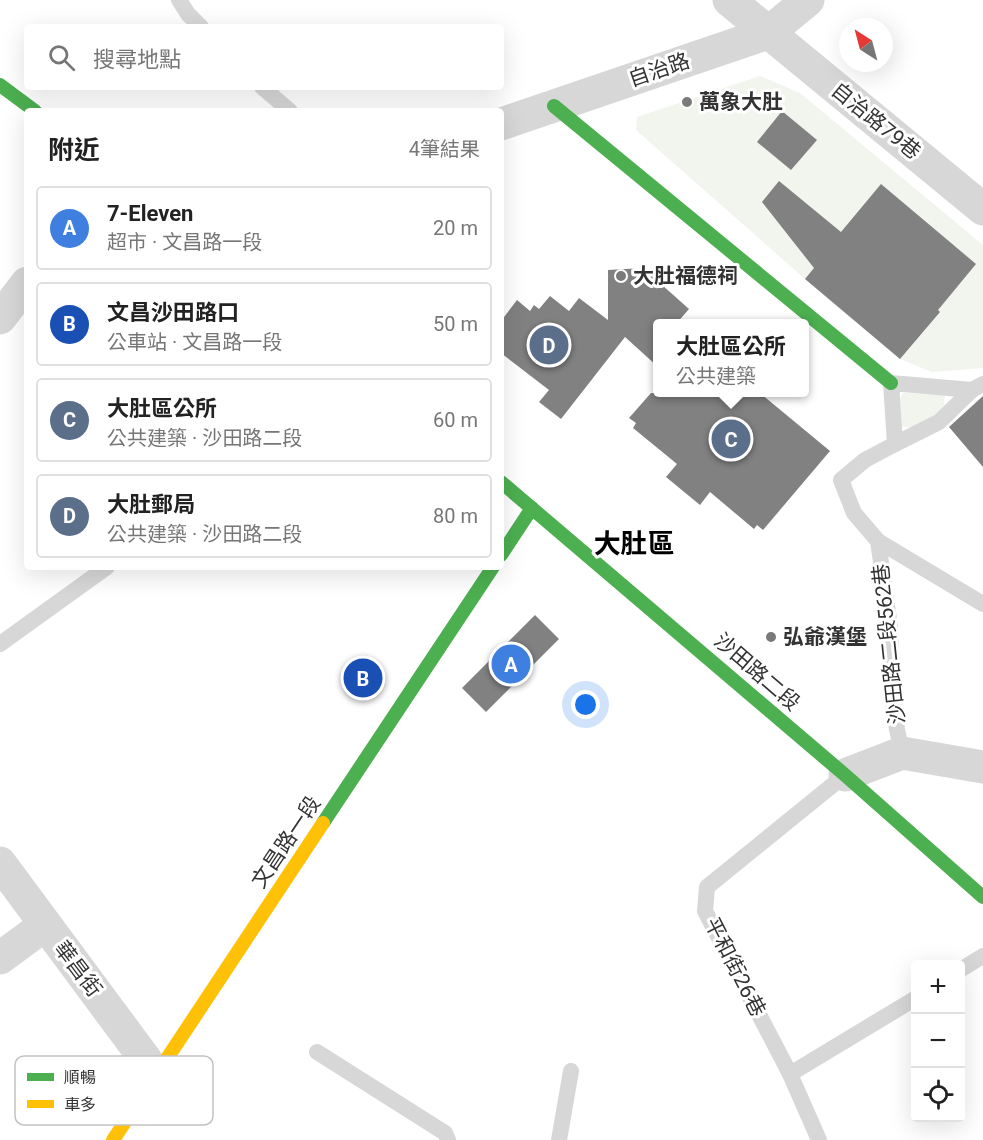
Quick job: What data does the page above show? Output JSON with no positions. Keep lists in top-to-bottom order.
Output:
{
  "streets": {
    "street": [
      "自治路",
      "自治路79巷",
      "沙田路二段",
      "文昌路一段",
      "華昌街"
    ],
    "lane": ["沙田路二段562巷", "平和街26巷"]
  },
  "crossings": [
    ["自治路", "自治路79巷"],
    ["沙田路二段", "平和街26巷"]
  ],
  "districts": ["大肚區"],
  "places": ["萬象大肚", "大肚福德祠", "弘爺漢堡"],
  "legend": ["順暢", "車多"],
  "north": "top left",
  "page": {
    "search": "搜尋地點",
    "heading": ["附近", "4筆結果"],
    "list": [
      {
        "mark": "A",
        "name": "7-Eleven",
        "note": "超市 · 文昌路一段",
        "value": "20 m"
      },
      {
        "mark": "B",
        "name": "文昌沙田路口",
        "note": "公車站 · 文昌路一段",
        "value": "50 m"
      },
      {
        "mark": "C",
        "name": "大肚區公所",
        "note": "公共建築 · 沙田路二段",
        "value": "60 m"
      },
      {
        "mark": "D",
        "name": "大肚郵局",
        "note": "公共建築 · 沙田路二段",
        "value": "80 m"
      }
    ],
    "popup": ["大肚區公所", "公共建築"],
    "pins": [
      "D",
      "C",
      "A",
      "B"
    ],
    "map_buttons": ["+", "−"]
  }
}
